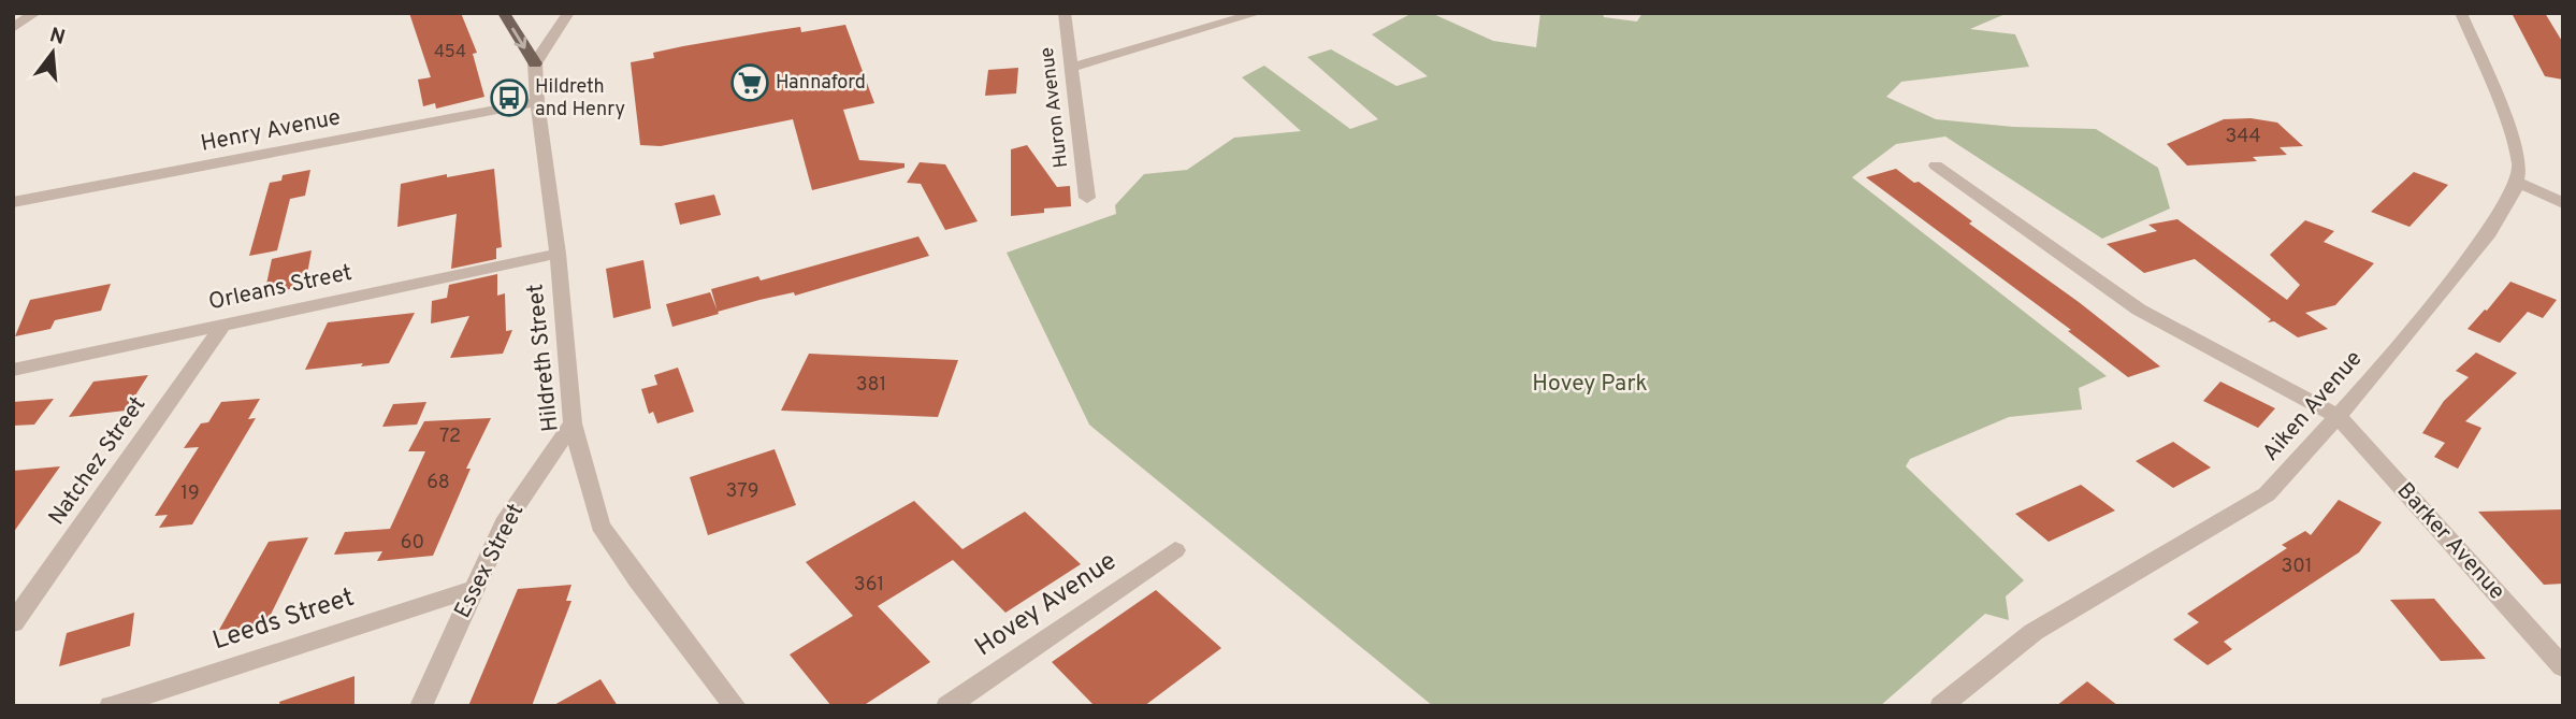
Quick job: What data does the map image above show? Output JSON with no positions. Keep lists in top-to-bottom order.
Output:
{
  "streets": {
    "street": [
      "Huron Avenue",
      "Henry Avenue",
      "Orleans Street",
      "Hildreth Street",
      "Aiken Avenue",
      "Natchez Street",
      "Barker Avenue",
      "Essex Street",
      "Hovey Avenue",
      "Leeds Street"
    ]
  },
  "crossings": [
    ["Henry Avenue", "Hildreth Street"],
    ["Orleans Street", "Hildreth Street"],
    ["Orleans Street", "Natchez Street"],
    ["Hildreth Street", "Essex Street"],
    ["Aiken Avenue", "Barker Avenue"],
    ["Essex Street", "Leeds Street"]
  ],
  "parks": ["Hovey Park"],
  "places": {
    "supermarket": ["Hannaford"],
    "bus stop": ["Hildreth and Henry"]
  },
  "house_numbers": [
    "454",
    "344",
    "381",
    "72",
    "68",
    "379",
    "19",
    "60",
    "301",
    "361"
  ],
  "north": "top"
}
